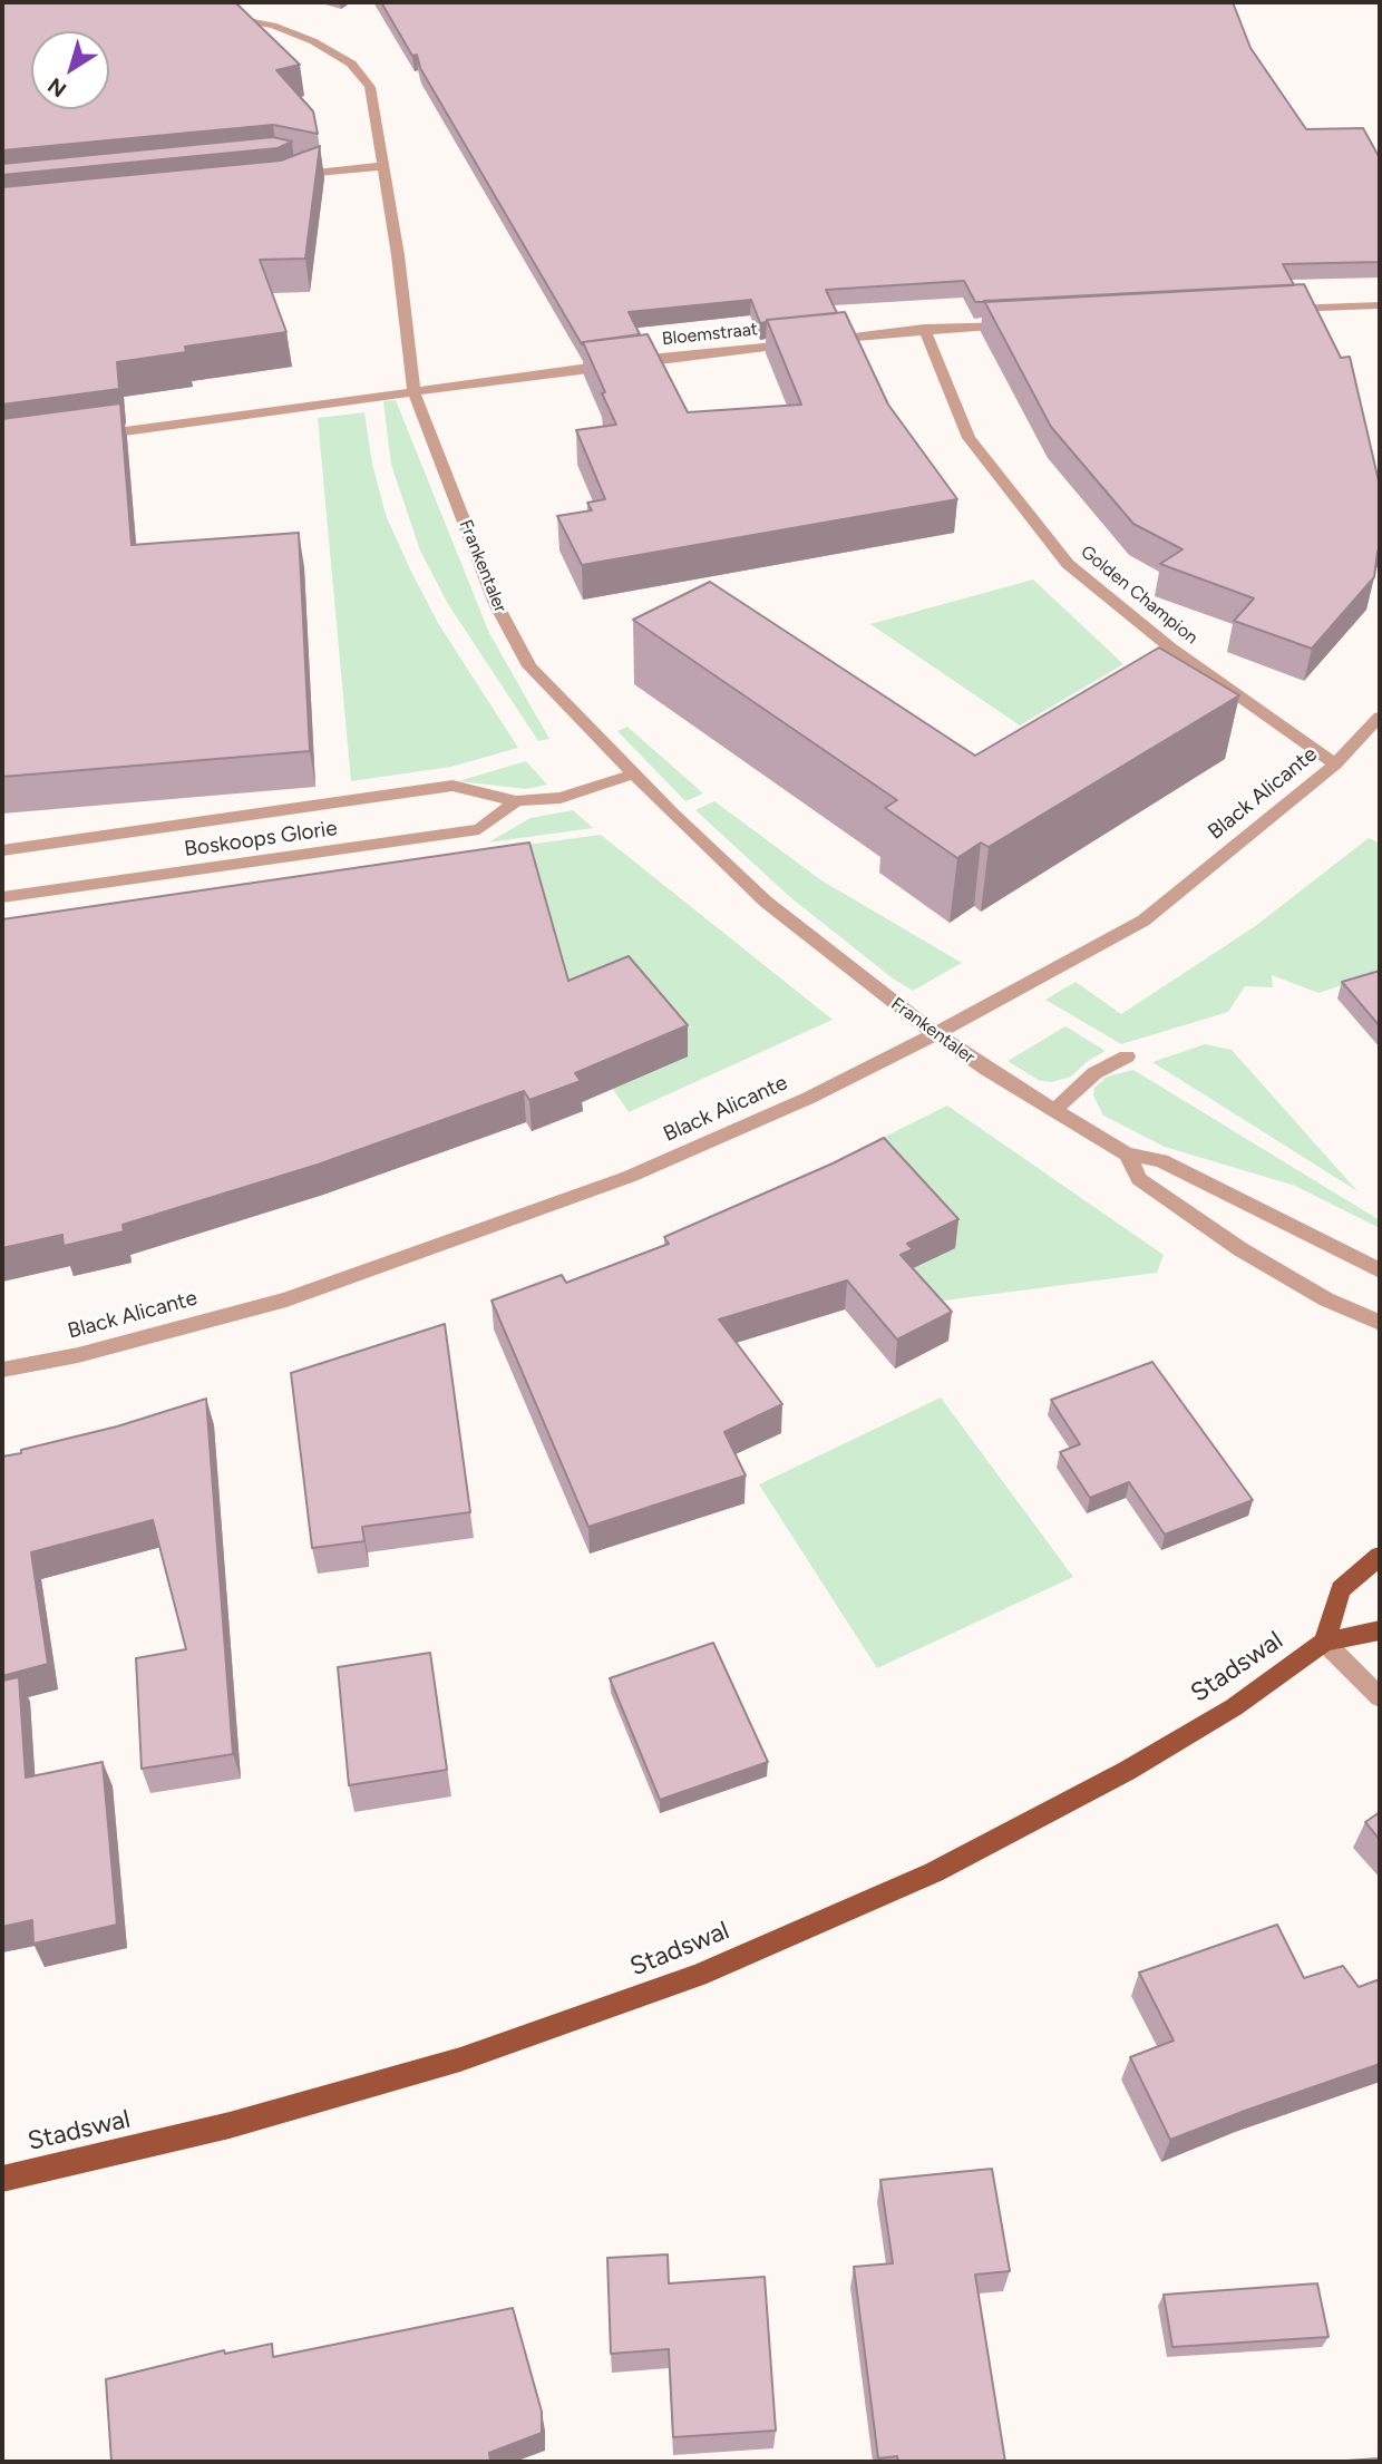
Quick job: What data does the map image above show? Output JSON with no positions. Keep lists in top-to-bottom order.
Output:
{
  "streets": {
    "main road": ["Stadswal"],
    "street": [
      "Bloemstraat",
      "Frankentaler",
      "Golden Champion",
      "Black Alicante",
      "Boskoops Glorie"
    ]
  },
  "crossings": [
    ["Bloemstraat", "Frankentaler"],
    ["Bloemstraat", "Golden Champion"],
    ["Frankentaler", "Black Alicante"],
    ["Frankentaler", "Boskoops Glorie"],
    ["Golden Champion", "Black Alicante"]
  ],
  "north": "bottom left"
}
